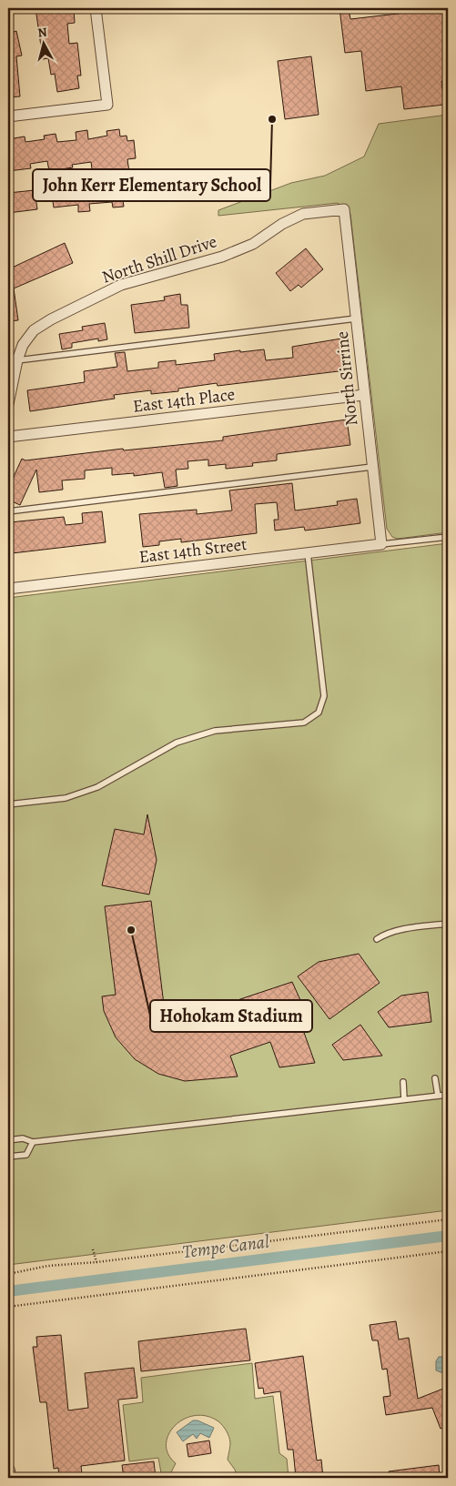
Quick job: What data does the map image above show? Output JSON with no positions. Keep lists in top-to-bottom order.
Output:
{
  "streets": {
    "street": [
      "North Shill Drive",
      "North Sirrine",
      "East 14th Place",
      "East 14th Street"
    ]
  },
  "crossings": [
    ["North Shill Drive", "North Sirrine"],
    ["North Sirrine", "East 14th Place"],
    ["North Sirrine", "East 14th Street"]
  ],
  "water": ["Tempe Canal"],
  "places": ["John Kerr Elementary School", "Hohokam Stadium"],
  "north": "top"
}
